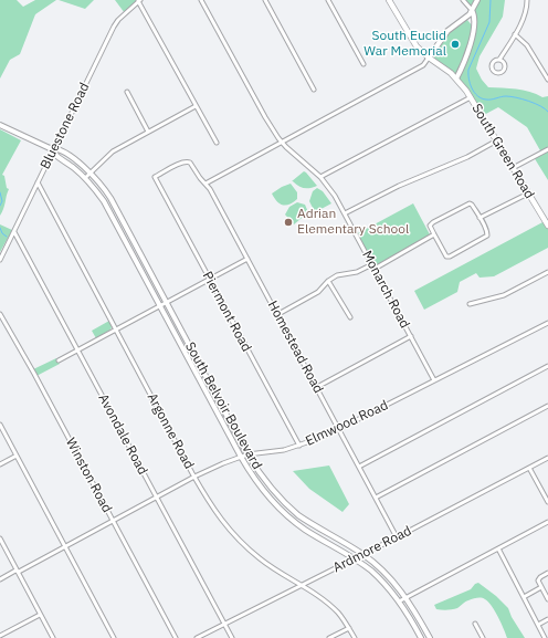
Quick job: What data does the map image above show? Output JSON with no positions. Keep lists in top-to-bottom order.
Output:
{
  "streets": {
    "main road": ["South Green Road"],
    "street": [
      "Bluestone Road",
      "Monarch Road",
      "Piermont Road",
      "Homestead Road",
      "South Belvoir Boulevard",
      "Elmwood Road",
      "Argonne Road",
      "Avondale Road",
      "Winston Road",
      "Ardmore Road"
    ]
  },
  "crossings": [
    ["Bluestone Road", "South Belvoir Boulevard"],
    ["Bluestone Road", "Argonne Road"],
    ["Bluestone Road", "Avondale Road"],
    ["Monarch Road", "Elmwood Road"],
    ["Piermont Road", "Homestead Road"],
    ["Piermont Road", "Elmwood Road"],
    ["Homestead Road", "Elmwood Road"],
    ["Homestead Road", "Ardmore Road"],
    ["South Belvoir Boulevard", "Elmwood Road"],
    ["South Belvoir Boulevard", "Ardmore Road"],
    ["Elmwood Road", "Argonne Road"],
    ["Elmwood Road", "Avondale Road"],
    ["Elmwood Road", "Winston Road"],
    ["Argonne Road", "Ardmore Road"],
    ["Avondale Road", "Ardmore Road"]
  ],
  "places": ["South Euclid War Memorial", "Adrian Elementary School"]
}
